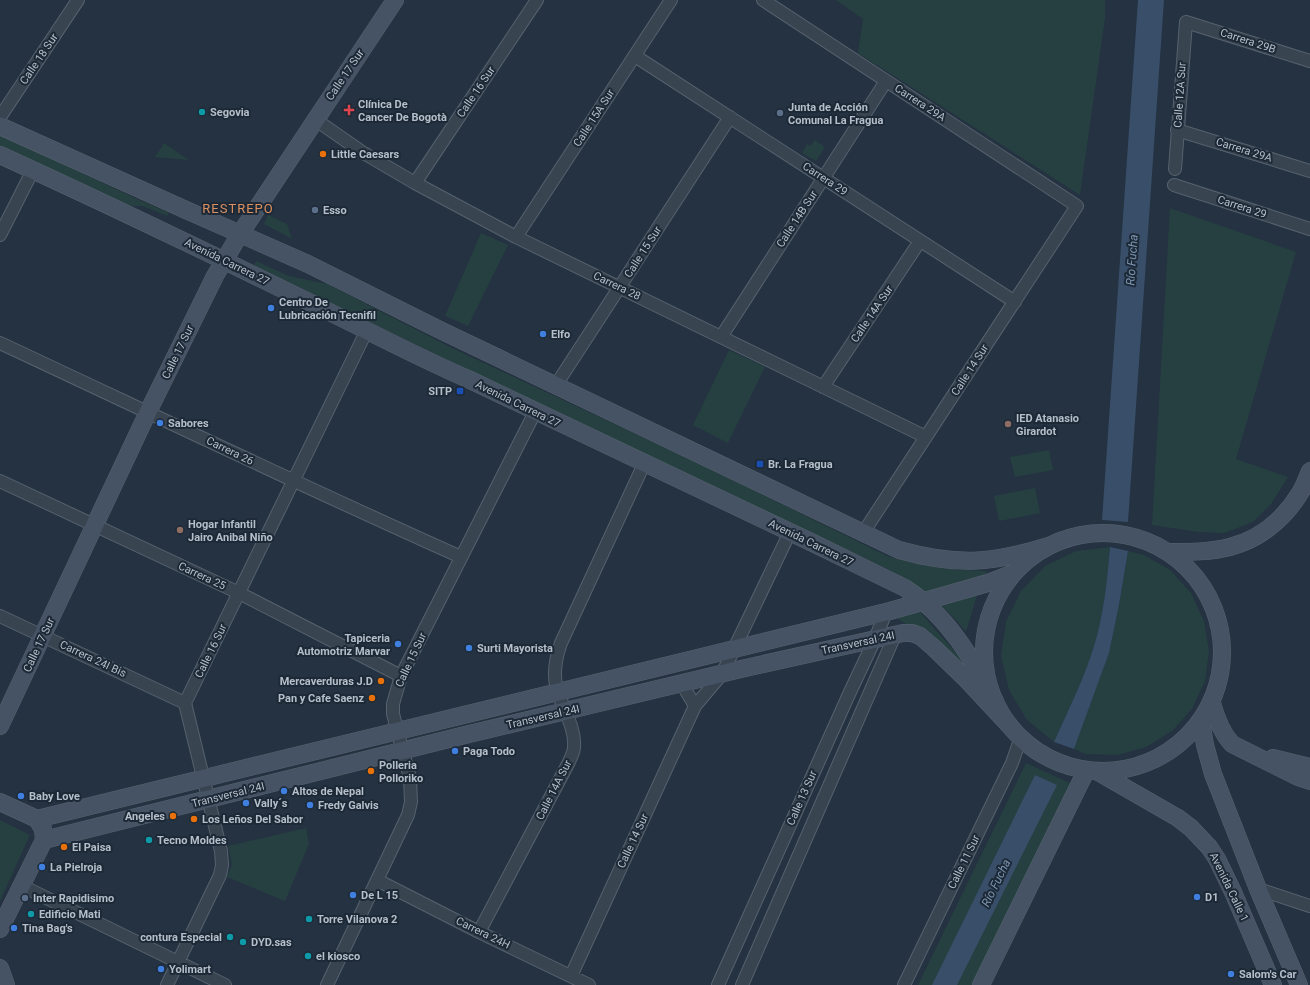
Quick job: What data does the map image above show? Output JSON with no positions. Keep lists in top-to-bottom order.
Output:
{
  "streets": {
    "main road": [
      "Calle 17 Sur",
      "Avenida Carrera 27",
      "Transversal 24I",
      "Avenida Calle 1"
    ],
    "street": [
      "Carrera 29B",
      "Calle 18 Sur",
      "Calle 16 Sur",
      "Calle 12A Sur",
      "Carrera 29A",
      "Calle 15A Sur",
      "Carrera 29",
      "Calle 14B Sur",
      "Calle 15 Sur",
      "Carrera 28",
      "Calle 14A Sur",
      "Calle 14 Sur",
      "Carrera 26",
      "Carrera 25",
      "Carrera 24I Bis",
      "Calle 13 Sur",
      "Calle 11 Sur",
      "Carrera 24H"
    ]
  },
  "crossings": [
    ["Carrera 29B", "Calle 12A Sur"],
    ["Calle 17 Sur", "Avenida Carrera 27"],
    ["Calle 17 Sur", "Carrera 28"],
    ["Calle 17 Sur", "Carrera 26"],
    ["Calle 17 Sur", "Carrera 25"],
    ["Calle 17 Sur", "Carrera 24I Bis"],
    ["Calle 16 Sur", "Avenida Carrera 27"],
    ["Calle 16 Sur", "Carrera 28"],
    ["Calle 16 Sur", "Carrera 26"],
    ["Calle 16 Sur", "Carrera 25"],
    ["Calle 16 Sur", "Carrera 24I Bis"],
    ["Calle 12A Sur", "Carrera 29A"],
    ["Carrera 29A", "Calle 14B Sur"],
    ["Carrera 29A", "Calle 14 Sur"],
    ["Calle 15A Sur", "Carrera 29"],
    ["Calle 15A Sur", "Carrera 28"],
    ["Carrera 29", "Calle 14B Sur"],
    ["Carrera 29", "Calle 15 Sur"],
    ["Carrera 29", "Calle 14A Sur"],
    ["Carrera 29", "Calle 14 Sur"],
    ["Calle 14B Sur", "Carrera 28"],
    ["Calle 15 Sur", "Avenida Carrera 27"],
    ["Calle 15 Sur", "Carrera 28"],
    ["Calle 15 Sur", "Carrera 26"],
    ["Calle 15 Sur", "Carrera 25"],
    ["Calle 15 Sur", "Transversal 24I"],
    ["Calle 15 Sur", "Carrera 24H"],
    ["Avenida Carrera 27", "Calle 14A Sur"],
    ["Avenida Carrera 27", "Calle 14 Sur"],
    ["Avenida Carrera 27", "Transversal 24I"],
    ["Carrera 28", "Calle 14A Sur"],
    ["Carrera 28", "Calle 14 Sur"],
    ["Calle 14A Sur", "Transversal 24I"],
    ["Calle 14A Sur", "Carrera 24H"],
    ["Calle 14 Sur", "Transversal 24I"],
    ["Calle 14 Sur", "Carrera 24H"],
    ["Transversal 24I", "Calle 13 Sur"],
    ["Transversal 24I", "Calle 11 Sur"]
  ],
  "districts": ["RESTREPO"],
  "water": ["Río Fucha"],
  "places": {
    "health": ["Clínica De Cancer De Bogotà"],
    "other": [
      "Segovia",
      "Junta de Acción Comunal La Fragua",
      "Little Caesars",
      "Esso",
      "Centro De Lubricación Tecnifil",
      "Elfo",
      "Sabores",
      "IED Atanasio Girardot",
      "Hogar Infantil Jairo Anibal Niño",
      "Tapiceria Automotriz Marvar",
      "Surti Mayorista",
      "Mercaverduras J.D",
      "Pan y Cafe Saenz",
      "Paga Todo",
      "Polleria Polloriko",
      "Altos de Nepal",
      "Baby Love",
      "Vally´s",
      "Fredy Galvis",
      "Angeles",
      "Los Leños Del Sabor",
      "Tecno Moldes",
      "El Paisa",
      "La Pielroja",
      "De L 15",
      "D1",
      "Inter Rapidisimo",
      "Edificio Mati",
      "Torre Vilanova 2",
      "Tina Bag's",
      "contura Especial",
      "DYD.sas",
      "el kiosco",
      "Yolimart",
      "Salom's Car"
    ],
    "transit": ["SITP", "Br. La Fragua"]
  }
}
